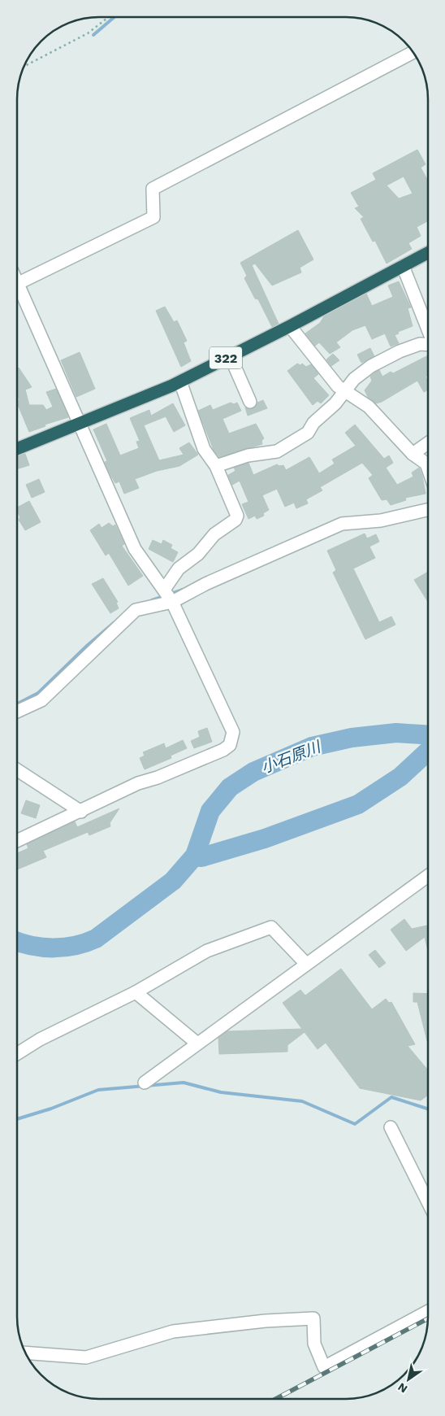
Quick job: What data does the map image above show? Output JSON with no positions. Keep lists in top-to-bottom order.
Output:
{
  "streets": {
    "highway": ["322"]
  },
  "water": ["小石原川"],
  "north": "bottom left"
}
